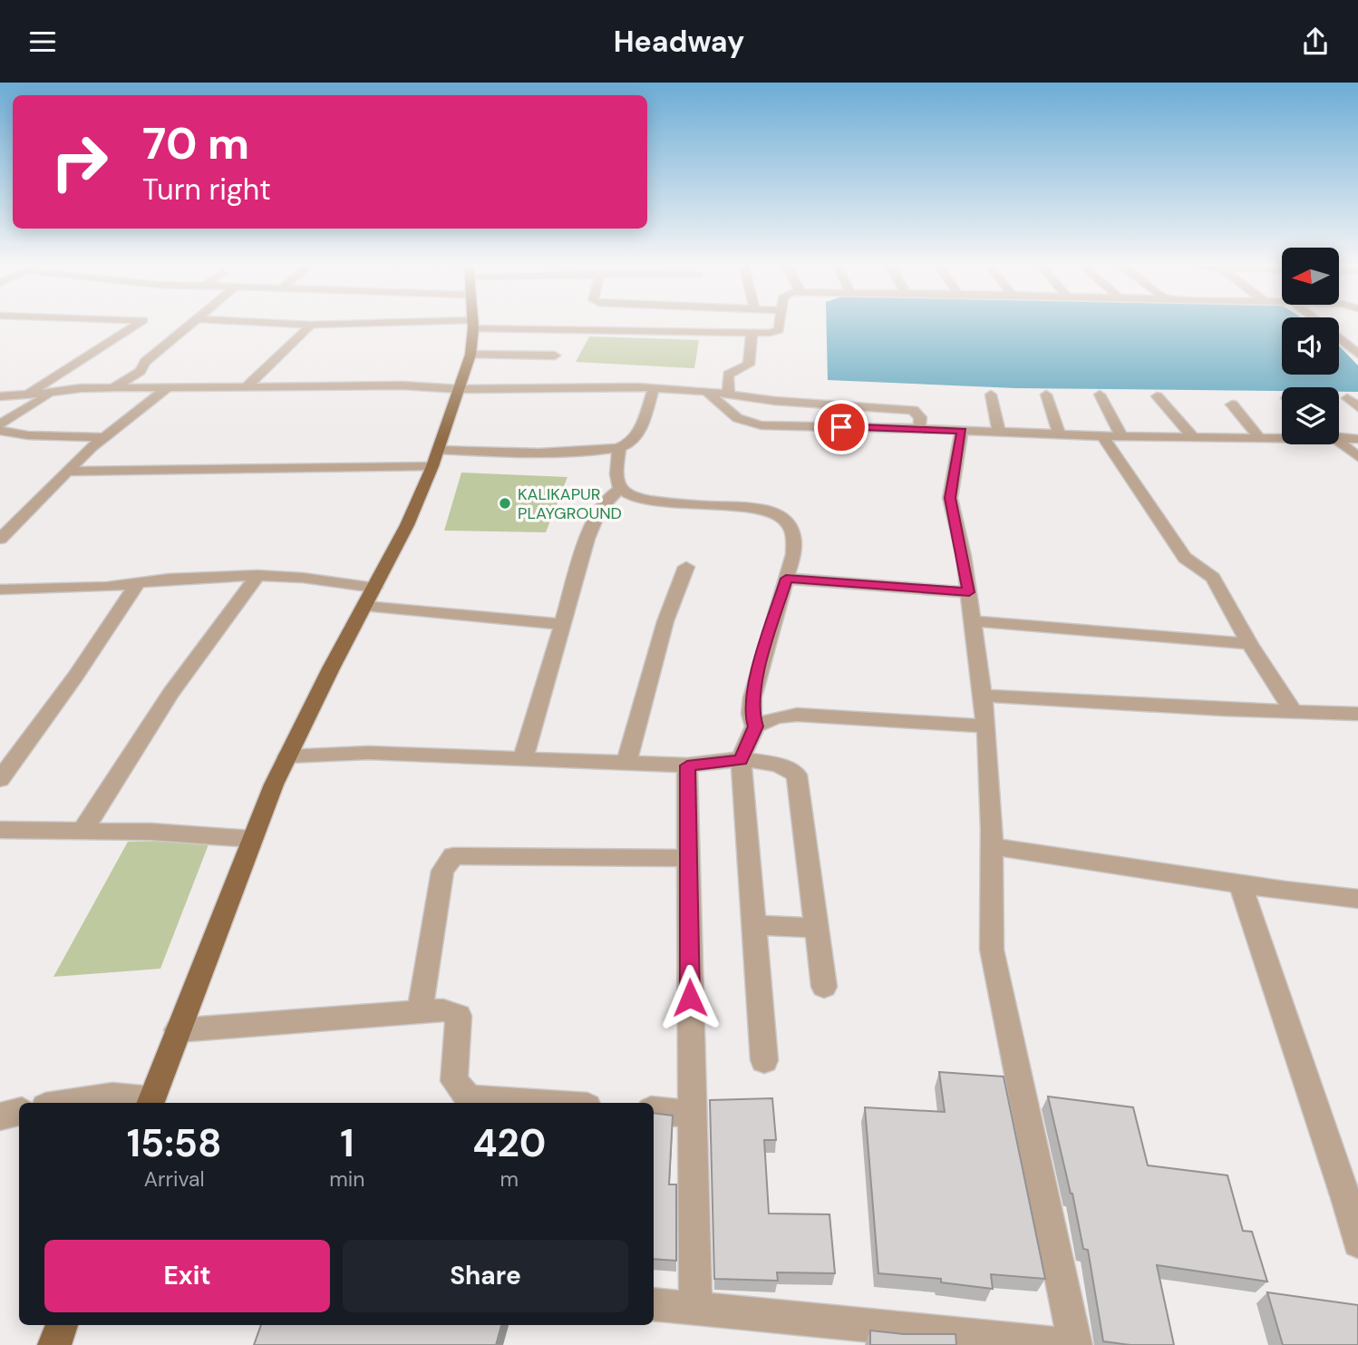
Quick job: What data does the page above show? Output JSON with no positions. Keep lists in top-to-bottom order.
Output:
{
  "places": ["KALIKAPUR PLAYGROUND"],
  "north": "left",
  "page": {
    "header": "Headway",
    "turn": ["70 m", "Turn right"],
    "eta": [
      "15:58",
      "Arrival",
      "1",
      "min",
      "420",
      "m"
    ],
    "buttons": ["Exit", "Share"]
  }
}
